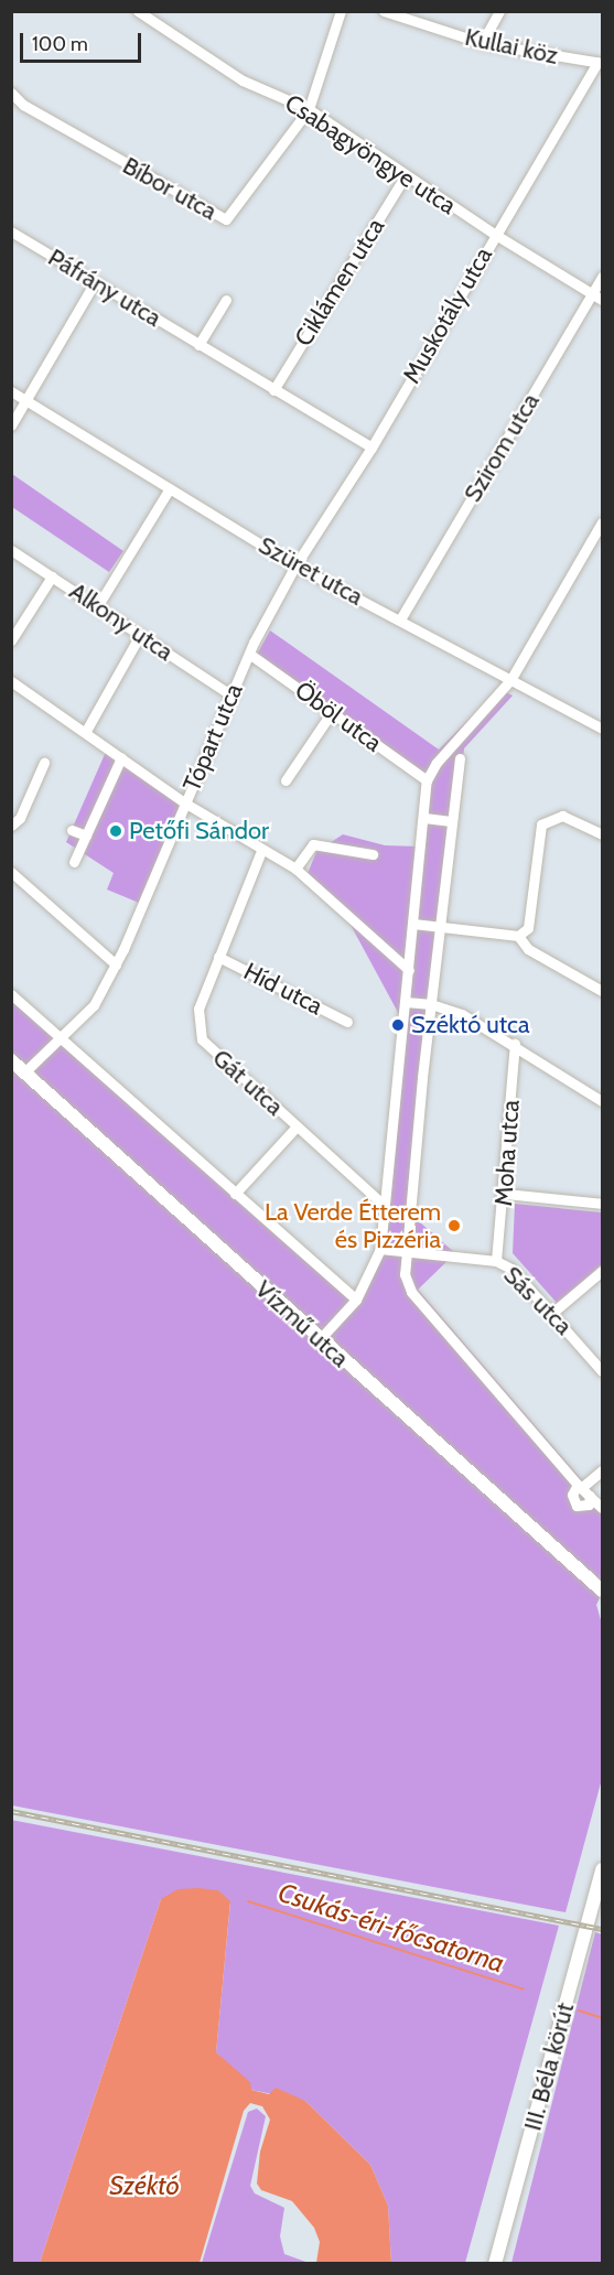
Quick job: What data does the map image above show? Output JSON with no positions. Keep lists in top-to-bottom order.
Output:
{
  "streets": {
    "main road": ["Vízmű utca", "III. Béla körút"],
    "street": [
      "Kullai köz",
      "Csabagyöngye utca",
      "Bíbor utca",
      "Ciklámen utca",
      "Páfrány utca",
      "Muskotály utca",
      "Szirom utca",
      "Szüret utca",
      "Alkony utca",
      "Öböl utca",
      "Tópart utca",
      "Híd utca",
      "Gát utca",
      "Moha utca",
      "Sás utca"
    ]
  },
  "crossings": [
    ["Kullai köz", "Muskotály utca"],
    ["Csabagyöngye utca", "Bíbor utca"],
    ["Csabagyöngye utca", "Ciklámen utca"],
    ["Csabagyöngye utca", "Muskotály utca"],
    ["Csabagyöngye utca", "Szirom utca"],
    ["Ciklámen utca", "Páfrány utca"],
    ["Páfrány utca", "Muskotály utca"],
    ["Muskotály utca", "Szüret utca"],
    ["Muskotály utca", "Tópart utca"],
    ["Szirom utca", "Szüret utca"],
    ["Szüret utca", "Tópart utca"],
    ["Alkony utca", "Tópart utca"],
    ["Öböl utca", "Tópart utca"],
    ["Tópart utca", "Vízmű utca"],
    ["Híd utca", "Gát utca"],
    ["Moha utca", "Sás utca"]
  ],
  "water": ["Csukás-éri-főcsatorna", "Széktó"],
  "places": ["Petőfi Sándor", "Széktó utca", "La Verde Étterem és Pizzéria"],
  "scale_bar": "100 m"
}
